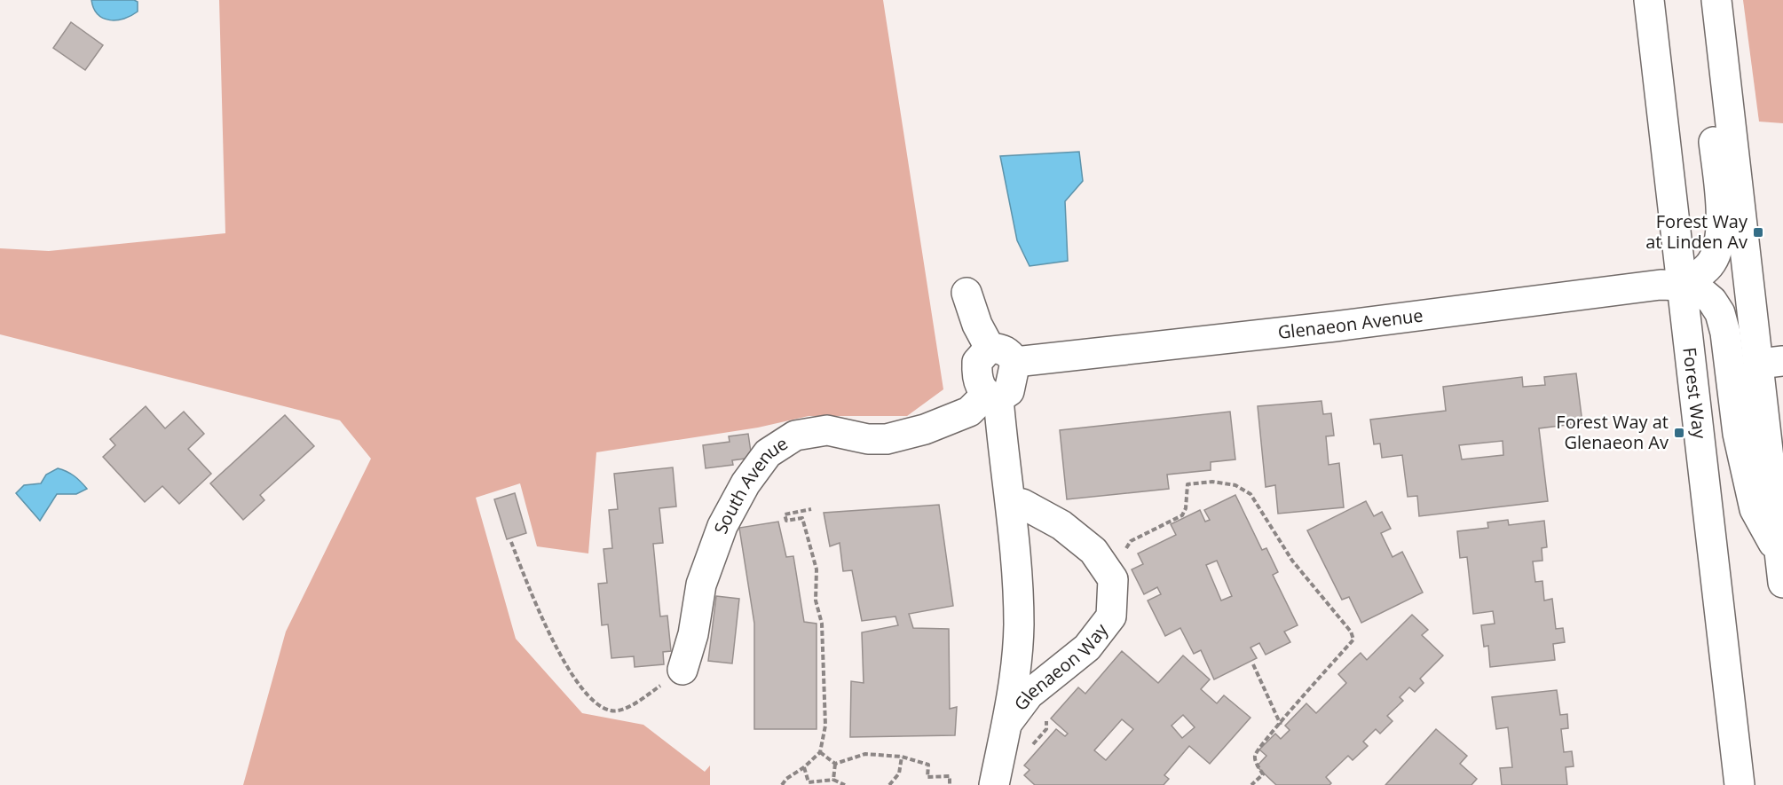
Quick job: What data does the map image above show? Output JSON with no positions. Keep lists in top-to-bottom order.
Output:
{
  "streets": {
    "main road": [
      "Glenaeon Avenue",
      "Forest Way",
      "South Avenue",
      "Glenaeon Way"
    ]
  },
  "crossings": [
    ["Glenaeon Avenue", "Forest Way"],
    ["Glenaeon Avenue", "South Avenue"],
    ["Glenaeon Avenue", "Glenaeon Way"],
    ["South Avenue", "Glenaeon Way"]
  ],
  "places": {
    "transit": ["Forest Way at Linden Av", "Forest Way at Glenaeon Av"]
  }
}
